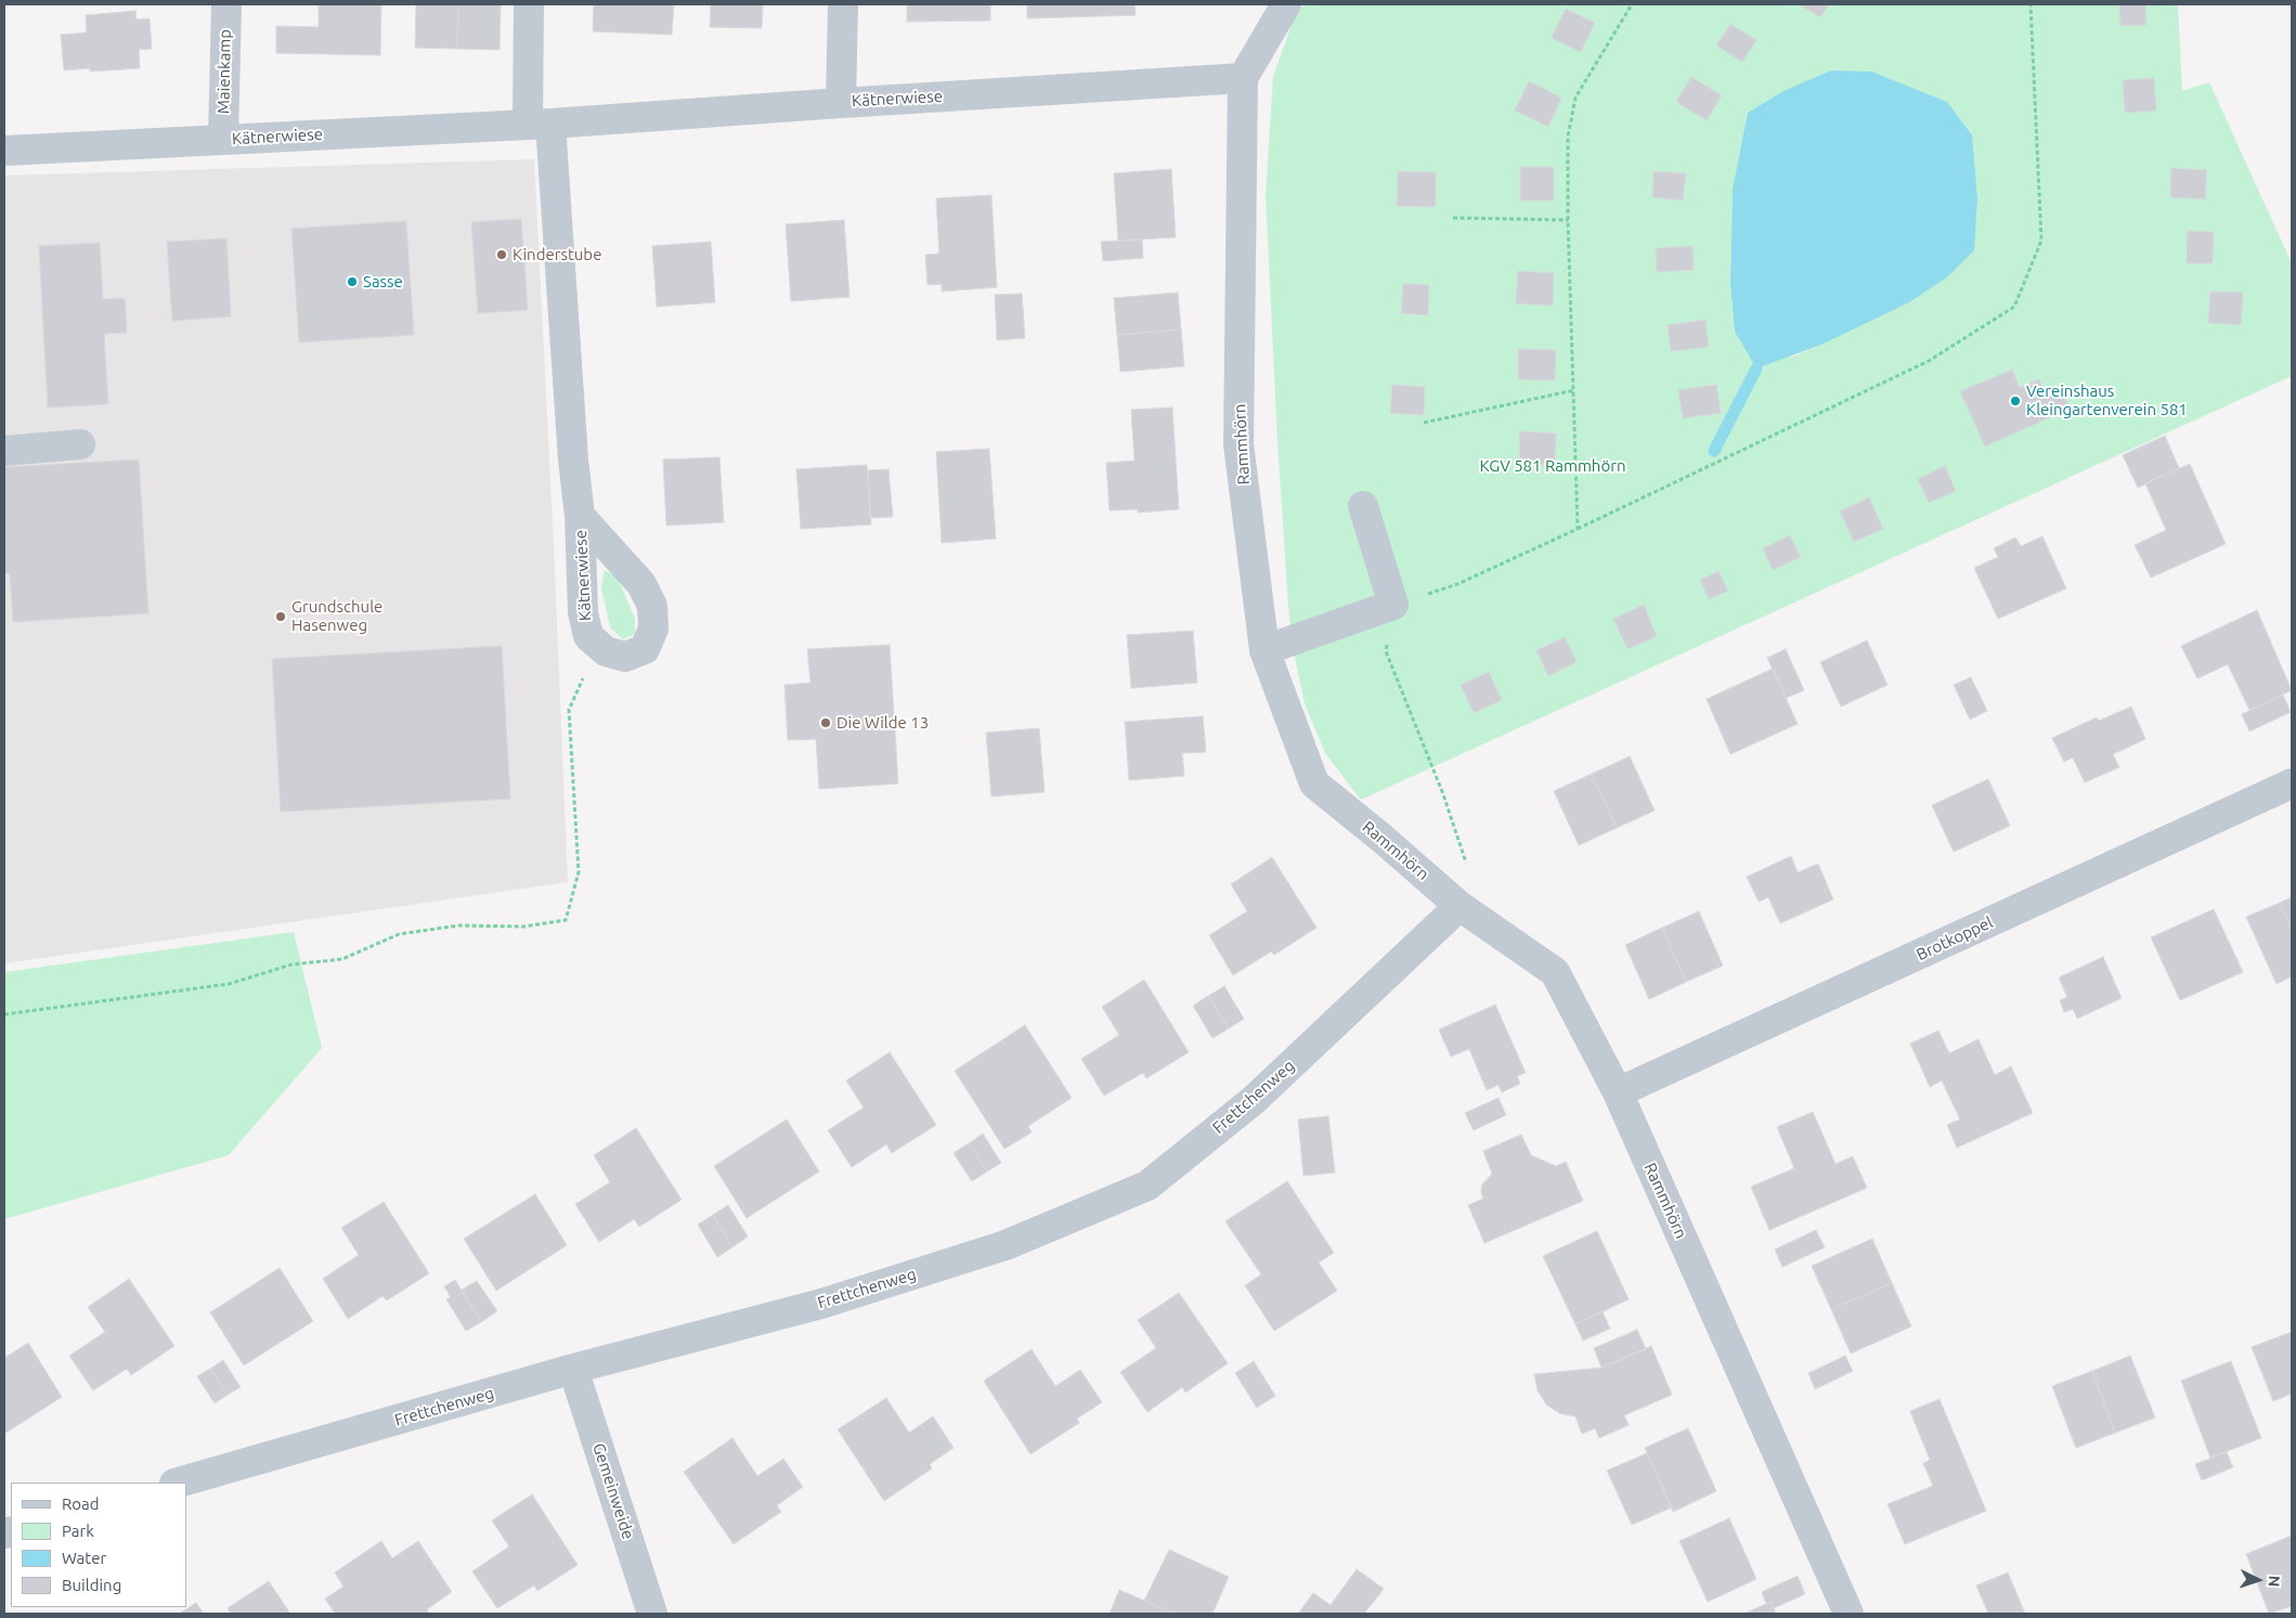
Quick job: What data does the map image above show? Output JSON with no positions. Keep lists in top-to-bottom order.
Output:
{
  "streets": {
    "street": [
      "Maienkamp",
      "Kätnerwiese",
      "Rammhörn",
      "Brotkoppel",
      "Frettchenweg",
      "Gemeinweide"
    ]
  },
  "crossings": [
    ["Maienkamp", "Kätnerwiese"],
    ["Kätnerwiese", "Rammhörn"],
    ["Rammhörn", "Brotkoppel"],
    ["Rammhörn", "Frettchenweg"],
    ["Frettchenweg", "Gemeinweide"]
  ],
  "parks": ["KGV 581 Rammhörn"],
  "places": [
    "Kinderstube",
    "Sasse",
    "Vereinshaus Kleingartenverein 581",
    "Grundschule Hasenweg",
    "Die Wilde 13"
  ],
  "legend": [
    "Road",
    "Park",
    "Water",
    "Building"
  ],
  "north": "right"
}
